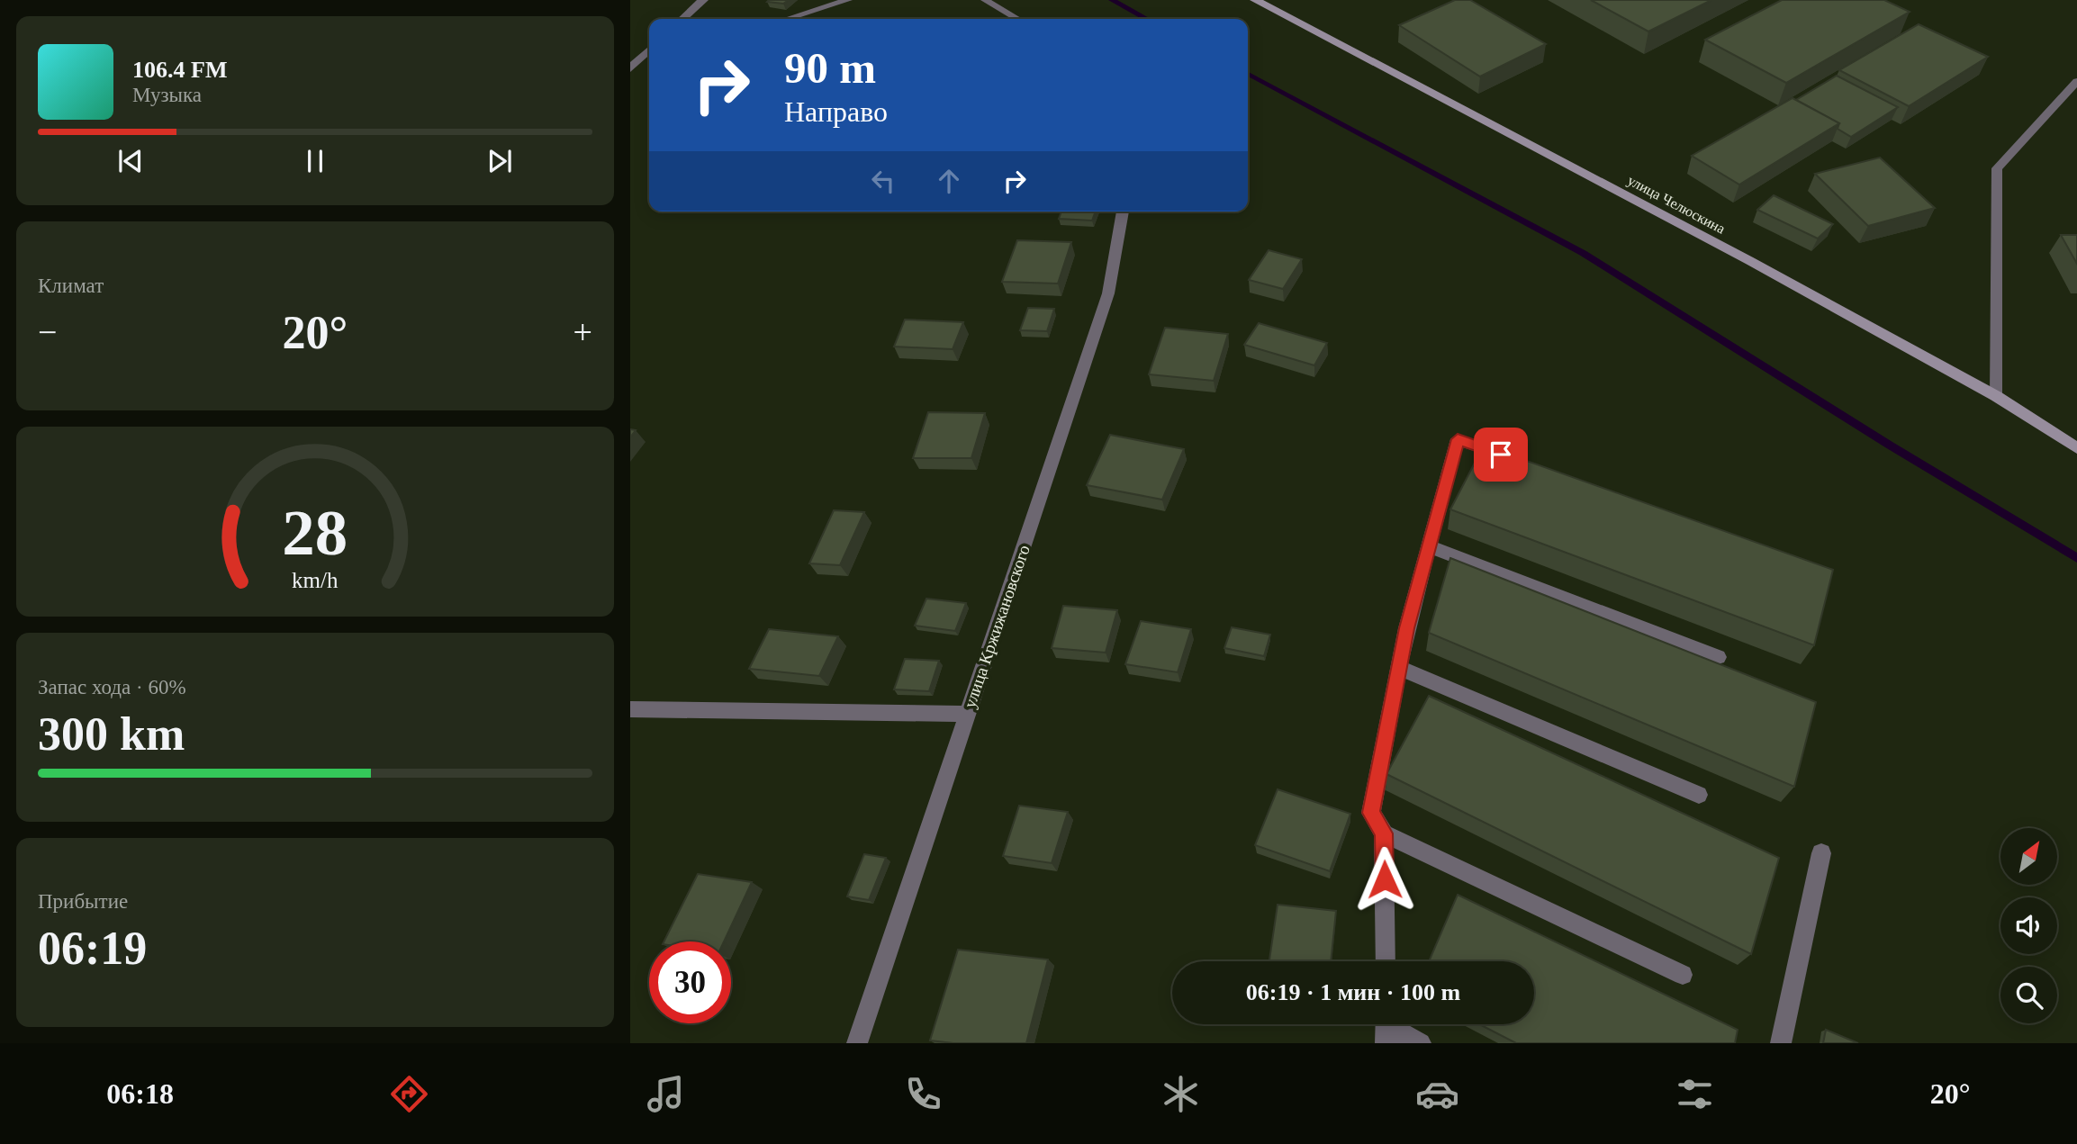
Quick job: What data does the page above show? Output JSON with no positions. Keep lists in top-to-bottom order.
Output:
{
  "streets": {
    "street": ["улица Челюскина", "улица Кржижановского"]
  },
  "north": "top right",
  "page": {
    "turn": ["90 m", "Направо"],
    "song": ["106.4 FM", "Музыка"],
    "tile": [
      "Климат",
      ["Запас хода · 60%", "300 km"],
      ["Прибытие", "06:19"]
    ],
    "heat": ["−", "20°", "+"],
    "limit": "30",
    "trip": "06:19 · 1 мин · 100 m",
    "tabs": ["06:18", "20°"],
    "gauge": ["28", "km/h"]
  }
}
